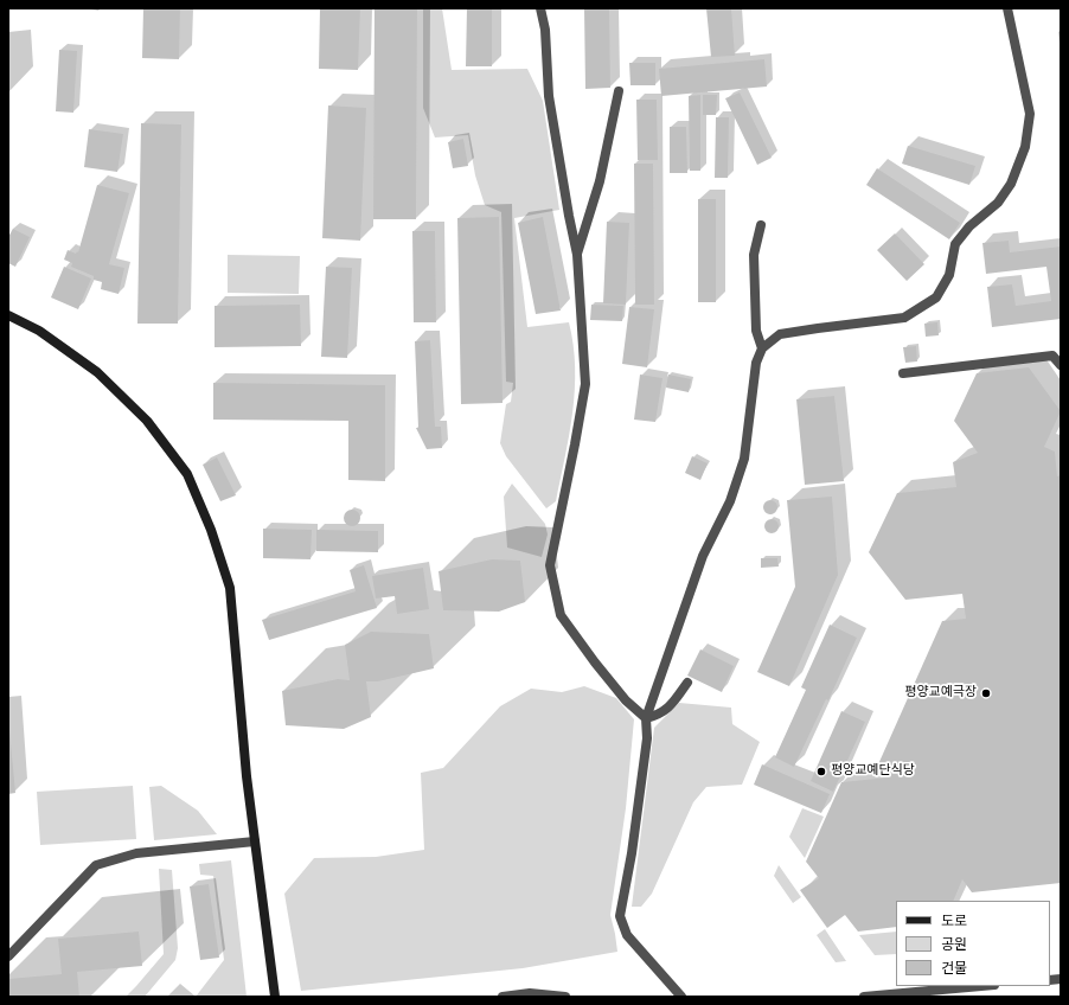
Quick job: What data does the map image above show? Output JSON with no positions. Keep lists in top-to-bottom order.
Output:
{
  "places": ["평양교예극장", "평양교예단식당"],
  "legend": ["도로", "공원", "건물"]
}
